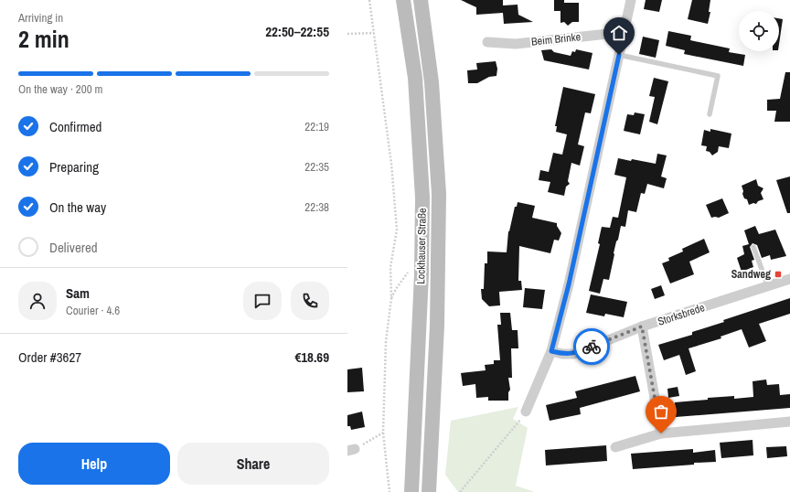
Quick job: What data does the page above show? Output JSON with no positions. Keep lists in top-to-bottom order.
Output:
{
  "streets": {
    "main road": ["Lockhauser Straße"],
    "street": ["Beim Brinke", "Storksbrede"]
  },
  "places": {
    "transit": ["Sandweg"]
  },
  "page": {
    "heading": ["2 min", "Arriving in", "22:50–22:55"],
    "panel": [
      "Sam",
      "Courier · 4.6",
      "Order #3627",
      "€18.69"
    ],
    "bar": "On the way · 200 m",
    "list": [
      ["Confirmed", "22:19"],
      ["Preparing", "22:35"],
      ["On the way", "22:38"],
      "Delivered"
    ],
    "buttons": ["Help", "Share"]
  }
}
